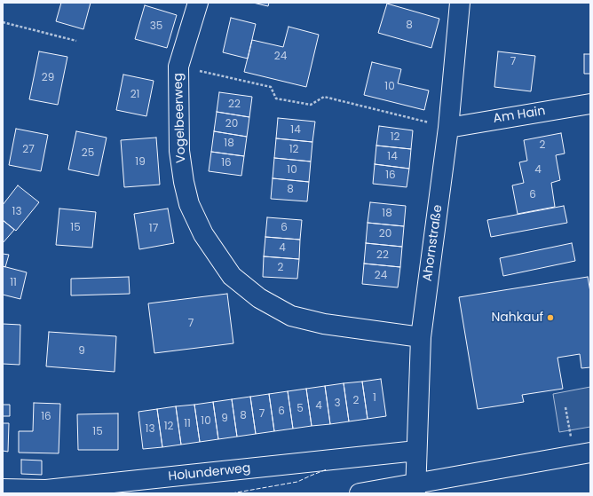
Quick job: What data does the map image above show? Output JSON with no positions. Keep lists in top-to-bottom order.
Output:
{
  "streets": {
    "street": [
      "Am Hain",
      "Vogelbeerweg",
      "Ahornstraße",
      "Holunderweg"
    ]
  },
  "crossings": [
    ["Am Hain", "Ahornstraße"],
    ["Vogelbeerweg", "Ahornstraße"],
    ["Ahornstraße", "Holunderweg"]
  ],
  "places": ["Nahkauf"],
  "house_numbers": [
    "8",
    "35",
    "24",
    "7",
    "29",
    "10",
    "21",
    "22",
    "20",
    "14",
    "12",
    "18",
    "2",
    "27",
    "12",
    "25",
    "14",
    "19",
    "16",
    "10",
    "4",
    "16",
    "8",
    "6",
    "13",
    "18",
    "15",
    "6",
    "17",
    "20",
    "4",
    "22",
    "2",
    "24",
    "11",
    "7",
    "9",
    "1",
    "2",
    "3",
    "4",
    "5",
    "6",
    "7",
    "8",
    "16",
    "9",
    "10",
    "11",
    "12",
    "13",
    "15"
  ]
}
